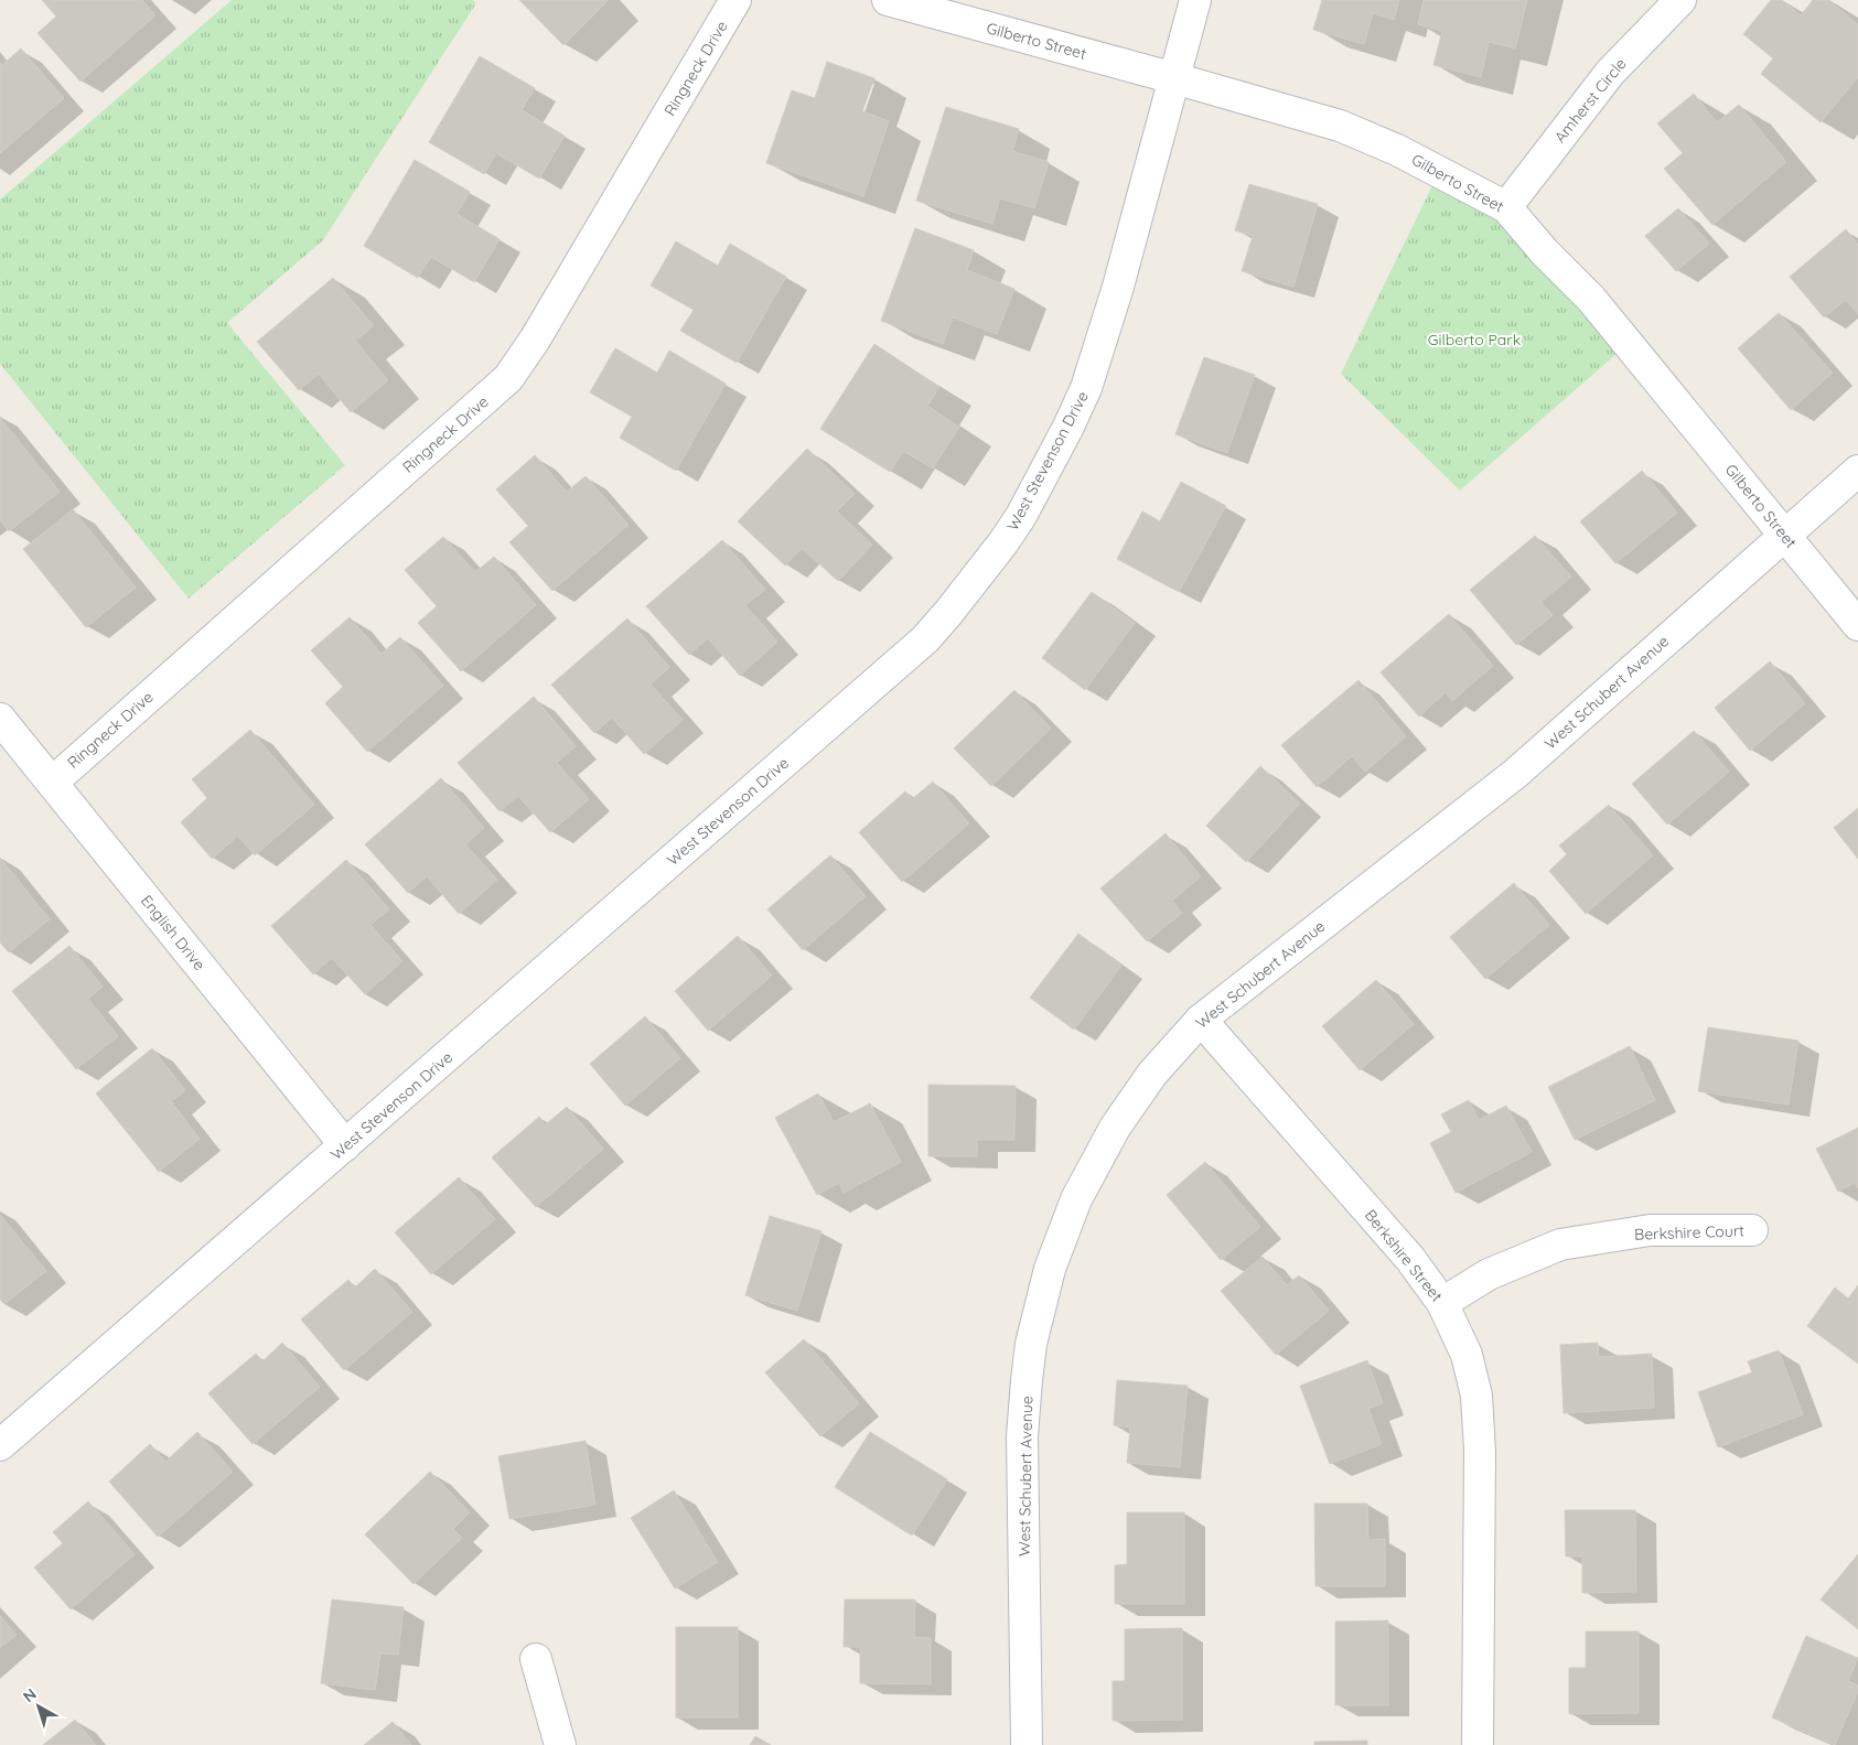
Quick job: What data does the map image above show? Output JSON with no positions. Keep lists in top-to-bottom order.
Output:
{
  "streets": {
    "street": [
      "Gilberto Street",
      "Ringneck Drive",
      "Amherst Circle",
      "West Stevenson Drive",
      "West Schubert Avenue",
      "English Drive",
      "Berkshire Court",
      "Berkshire Street"
    ]
  },
  "crossings": [
    ["Gilberto Street", "Amherst Circle"],
    ["Gilberto Street", "West Stevenson Drive"],
    ["Gilberto Street", "West Schubert Avenue"],
    ["Ringneck Drive", "English Drive"],
    ["West Stevenson Drive", "English Drive"],
    ["West Schubert Avenue", "Berkshire Street"],
    ["Berkshire Court", "Berkshire Street"]
  ],
  "parks": ["Gilberto Park"],
  "north": "top left"
}
